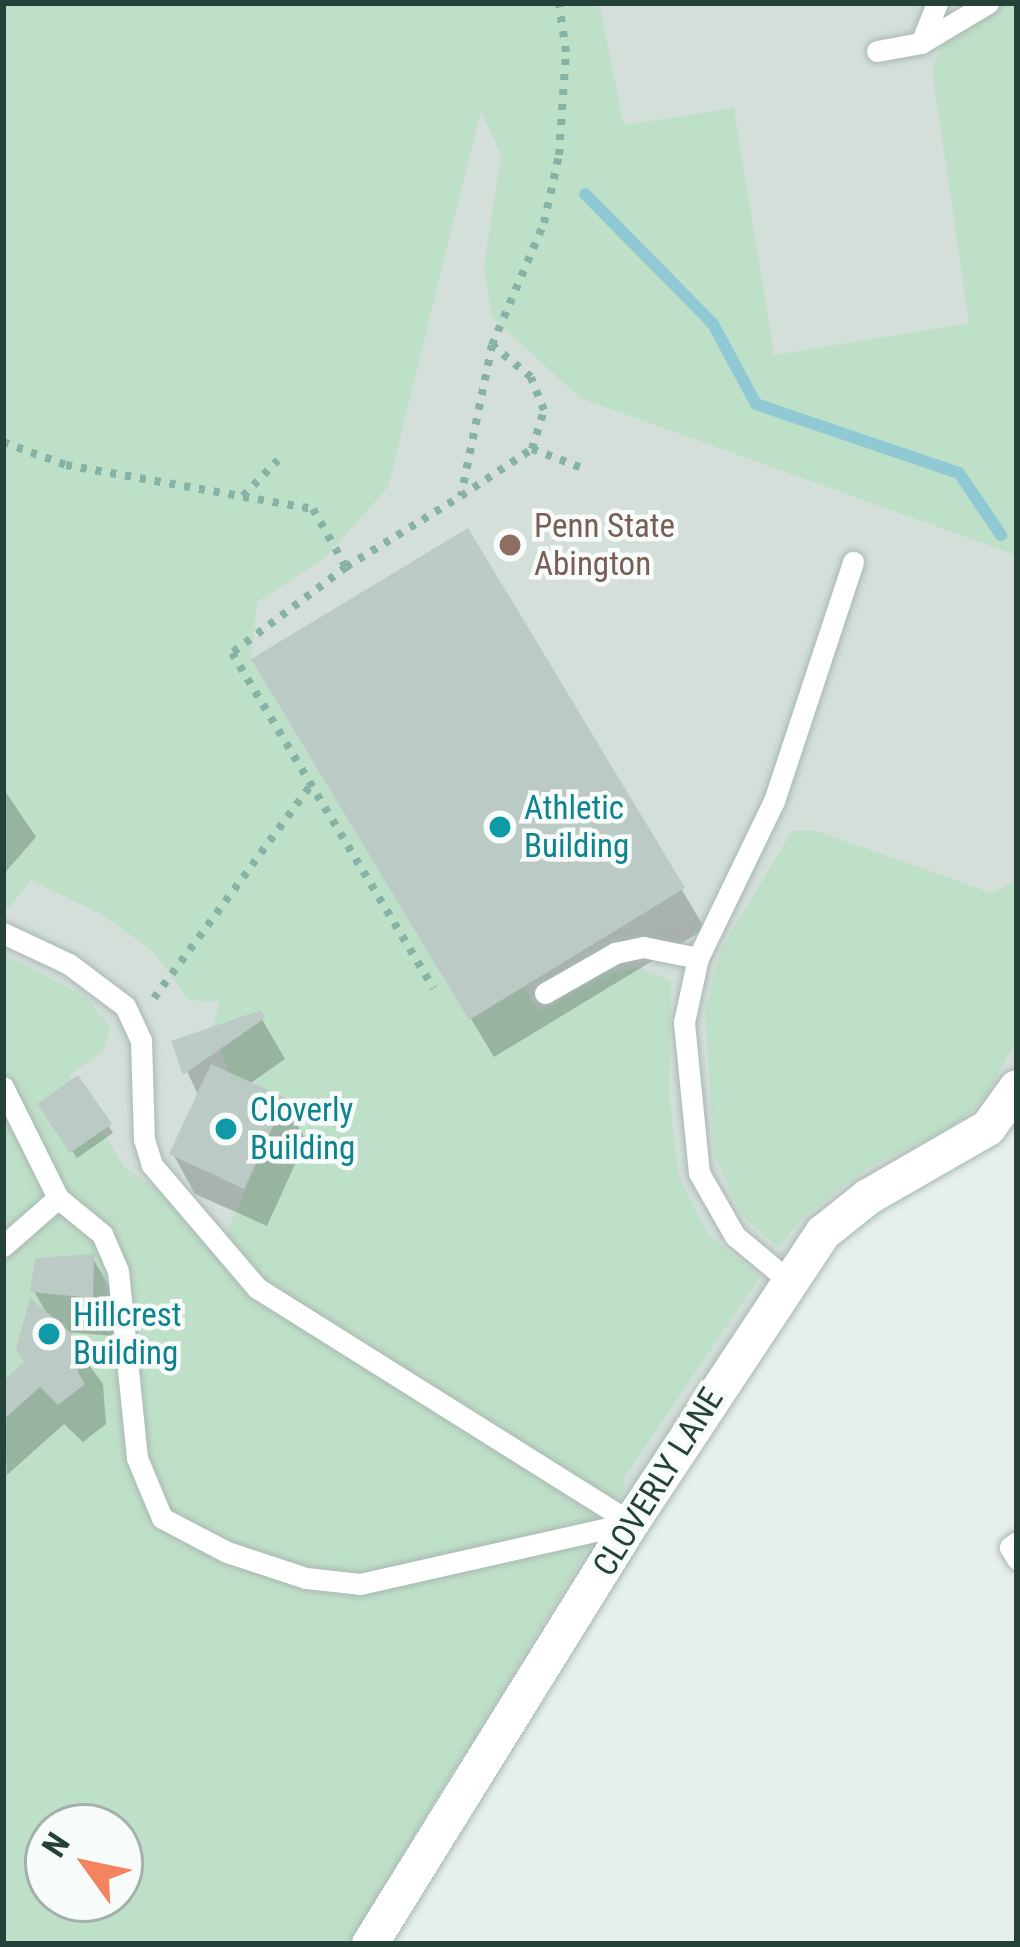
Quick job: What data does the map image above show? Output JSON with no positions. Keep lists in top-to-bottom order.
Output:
{
  "streets": {
    "street": ["CLOVERLY LANE"]
  },
  "places": [
    "Penn State Abington",
    "Athletic Building",
    "Cloverly Building",
    "Hillcrest Building"
  ],
  "north": "top left"
}
